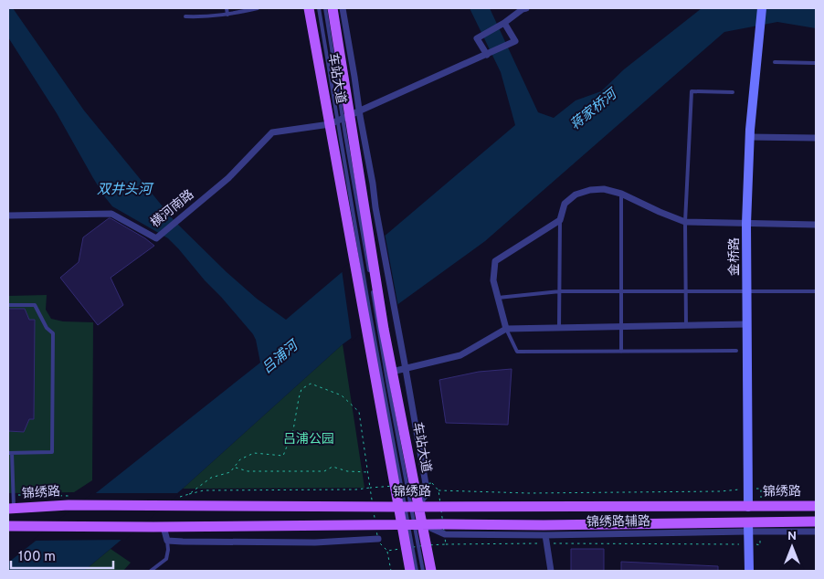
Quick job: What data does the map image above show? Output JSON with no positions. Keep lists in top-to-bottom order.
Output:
{
  "streets": {
    "main road": ["车站大道", "锦绣路"],
    "street": ["横河南路", "金桥路", "锦绣路辅路"]
  },
  "crossings": [
    ["车站大道", "横河南路"],
    ["车站大道", "锦绣路"],
    ["车站大道", "锦绣路辅路"],
    ["金桥路", "锦绣路"]
  ],
  "water": ["蒋家桥河", "双井头河", "吕浦河"],
  "parks": ["吕浦公园"],
  "scale_bar": "100 m",
  "north": "top"
}
